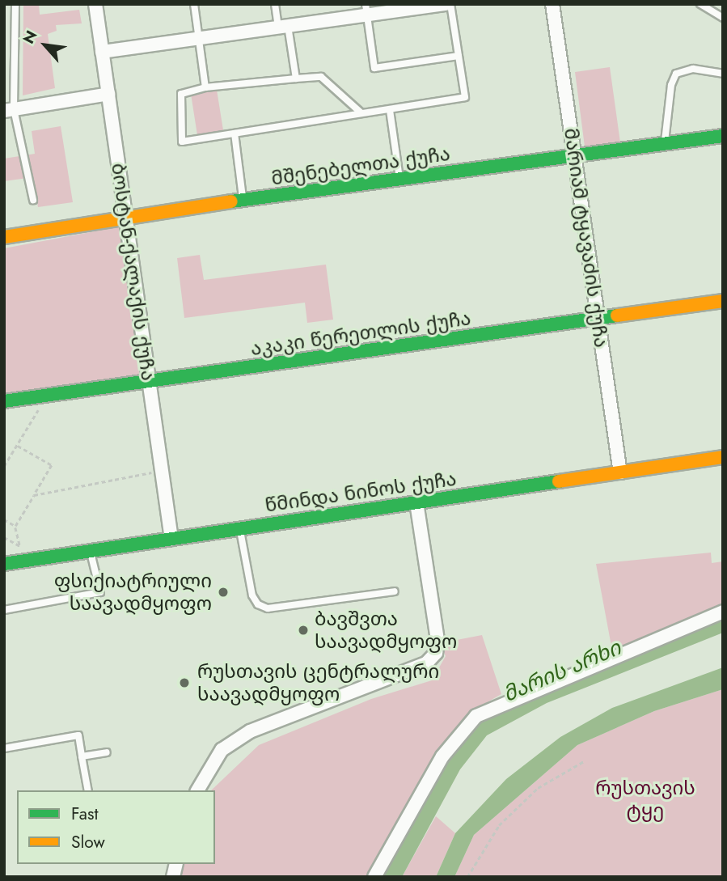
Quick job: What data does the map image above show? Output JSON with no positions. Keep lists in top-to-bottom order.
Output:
{
  "streets": {
    "street": [
      "მშენებელთა ქუჩა",
      "მარიამ ტყავაძის ქუჩა",
      "ბოსტან-ქალაქის ქუჩა",
      "აკაკი წერეთლის ქუჩა",
      "წმინდა ნინოს ქუჩა"
    ]
  },
  "crossings": [
    ["მშენებელთა ქუჩა", "მარიამ ტყავაძის ქუჩა"],
    ["მშენებელთა ქუჩა", "ბოსტან-ქალაქის ქუჩა"],
    ["მარიამ ტყავაძის ქუჩა", "აკაკი წერეთლის ქუჩა"],
    ["მარიამ ტყავაძის ქუჩა", "წმინდა ნინოს ქუჩა"],
    ["ბოსტან-ქალაქის ქუჩა", "აკაკი წერეთლის ქუჩა"],
    ["ბოსტან-ქალაქის ქუჩა", "წმინდა ნინოს ქუჩა"]
  ],
  "water": ["მარის არხი"],
  "parks": ["რუსთავის ტყე"],
  "places": ["ფსიქიატრიული საავადმყოფო", "ბავშვთა საავადმყოფო", "რუსთავის ცენტრალური საავადმყოფო"],
  "legend": ["Fast", "Slow"],
  "north": "top left"
}
